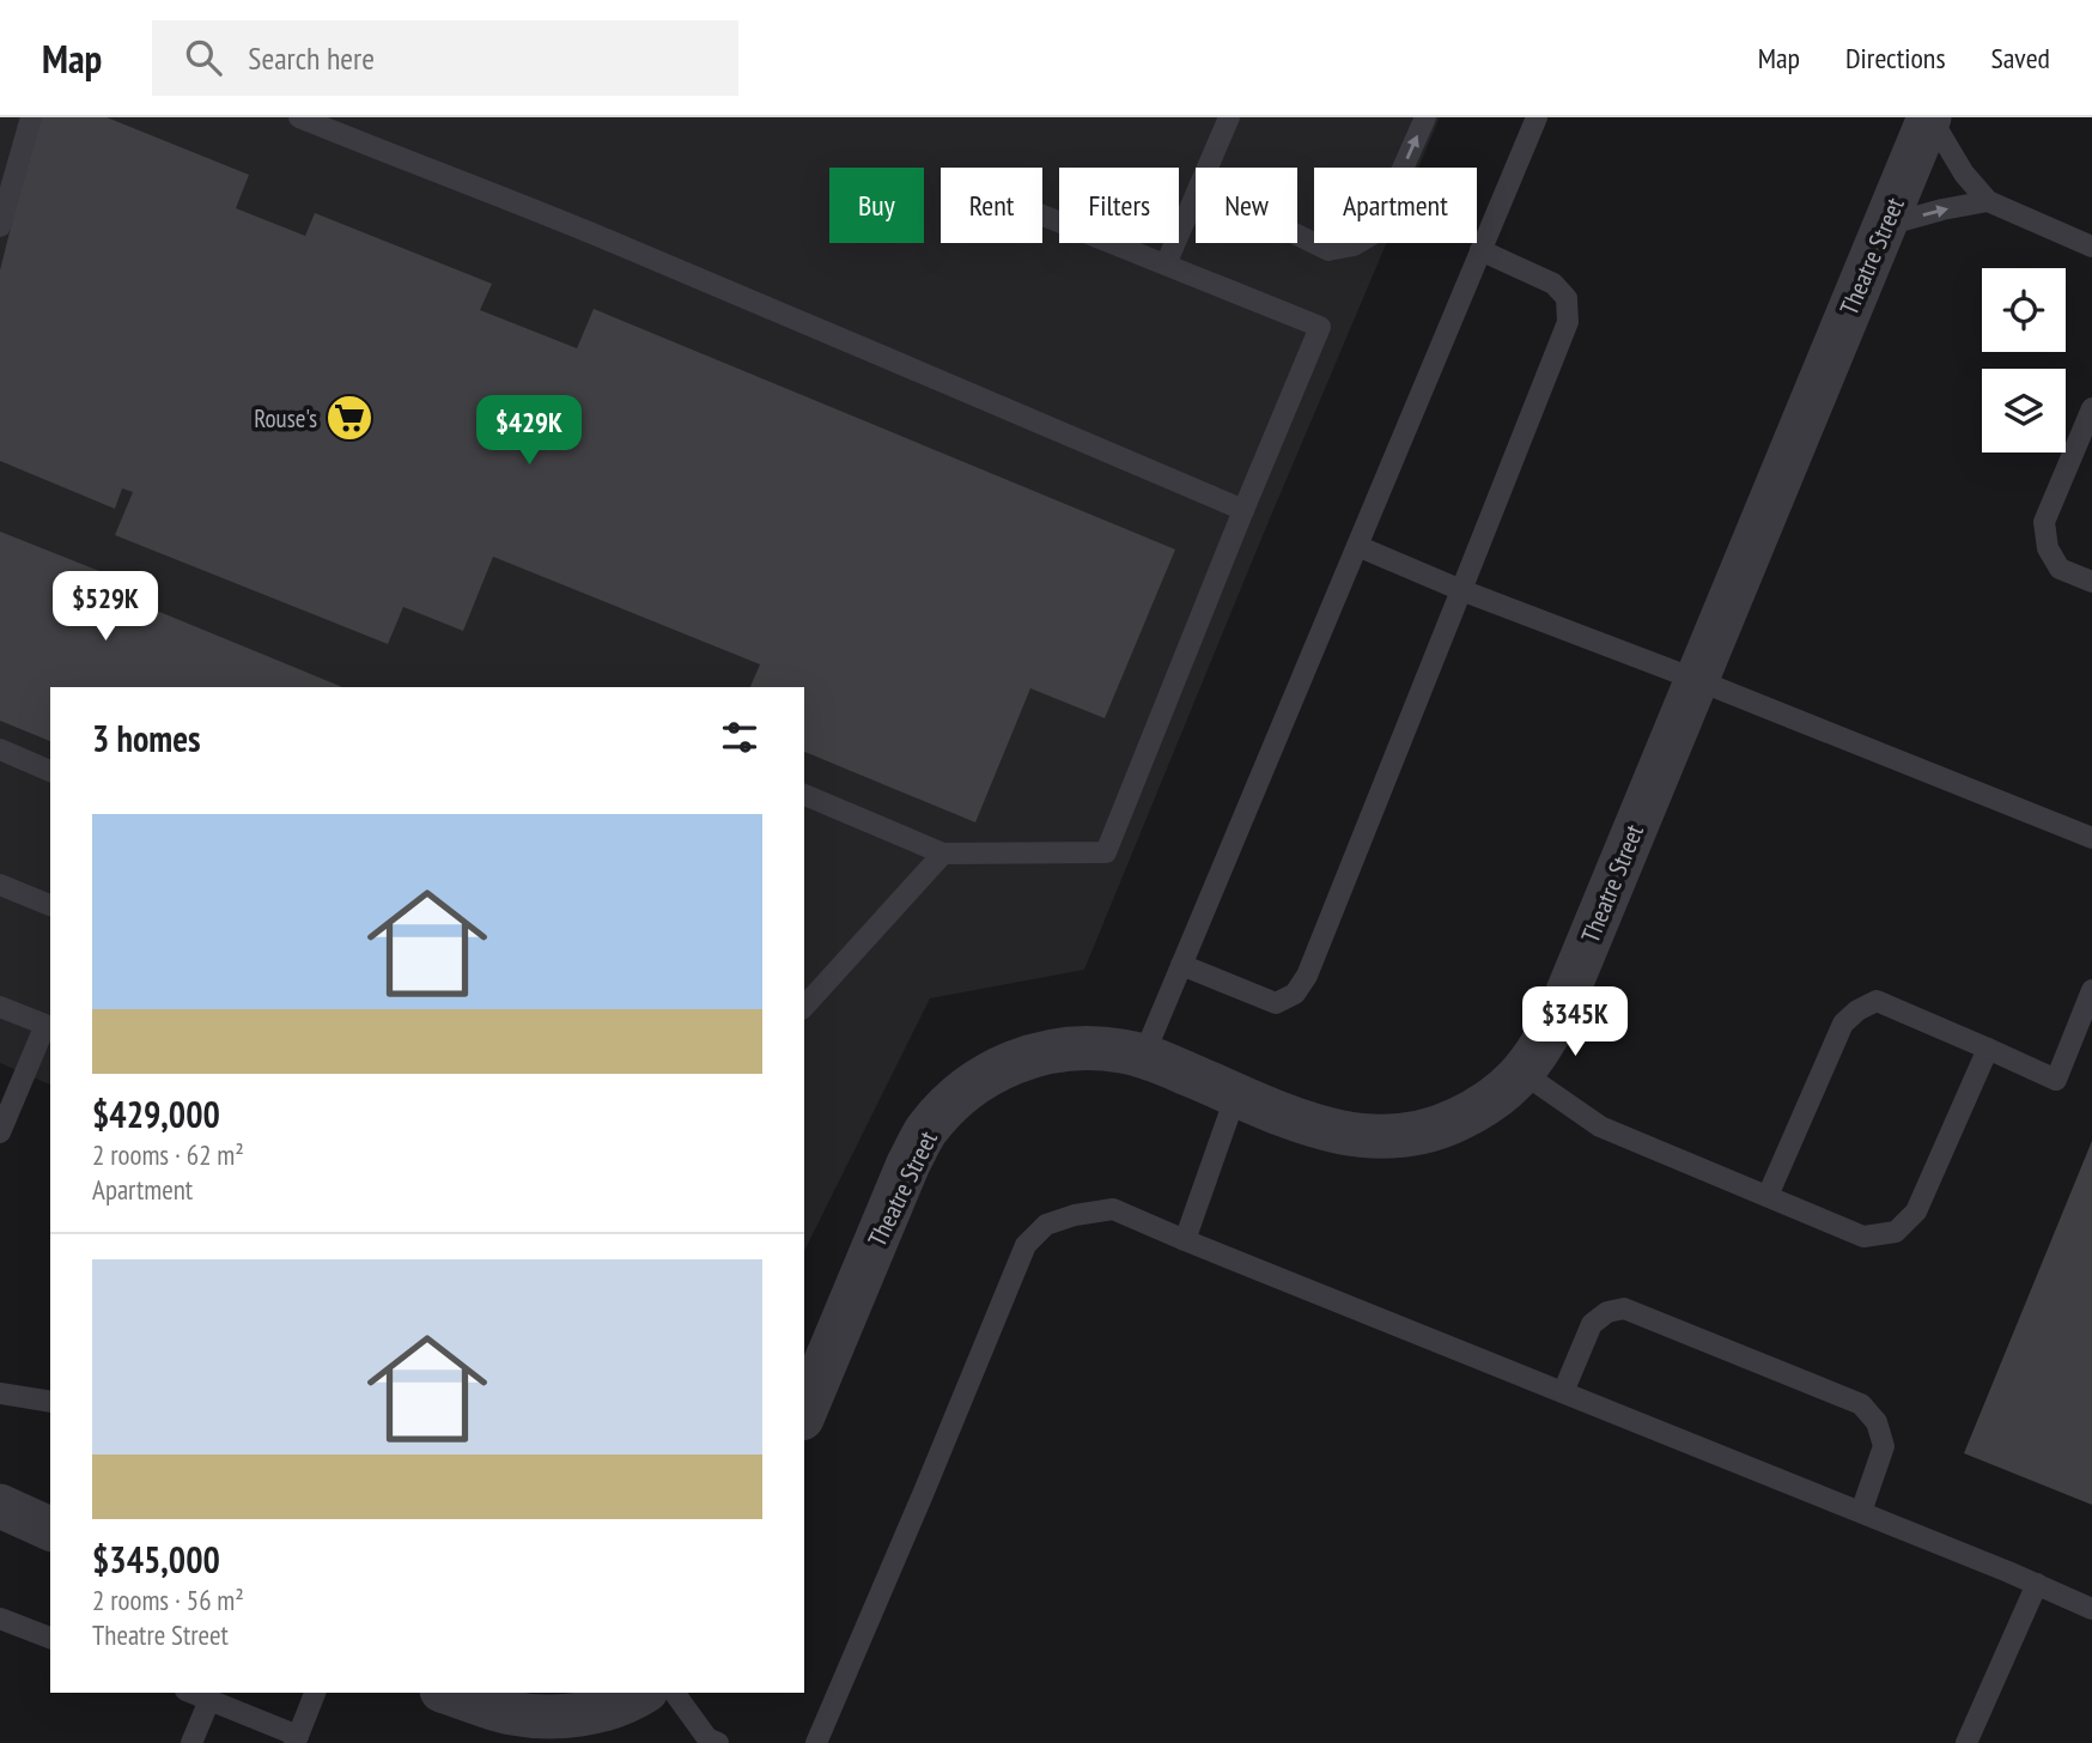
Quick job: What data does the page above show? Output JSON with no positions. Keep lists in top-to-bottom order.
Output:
{
  "streets": {
    "street": ["Theatre Street"]
  },
  "places": {
    "supermarket": ["Rouse's"]
  },
  "page": {
    "header": "Map",
    "search": "Search here",
    "nav": ["Map", "Directions", "Saved"],
    "chip": [
      "Buy",
      "Rent",
      "Filters",
      "New",
      "Apartment"
    ],
    "price": ["$429K", "$529K", "$345K"],
    "heading": "3 homes",
    "list": [
      {
        "name": "$429,000",
        "note": "2 rooms · 62 m² · Apartment"
      },
      {
        "name": "$345,000",
        "note": "2 rooms · 56 m² · Theatre Street"
      }
    ]
  }
}
